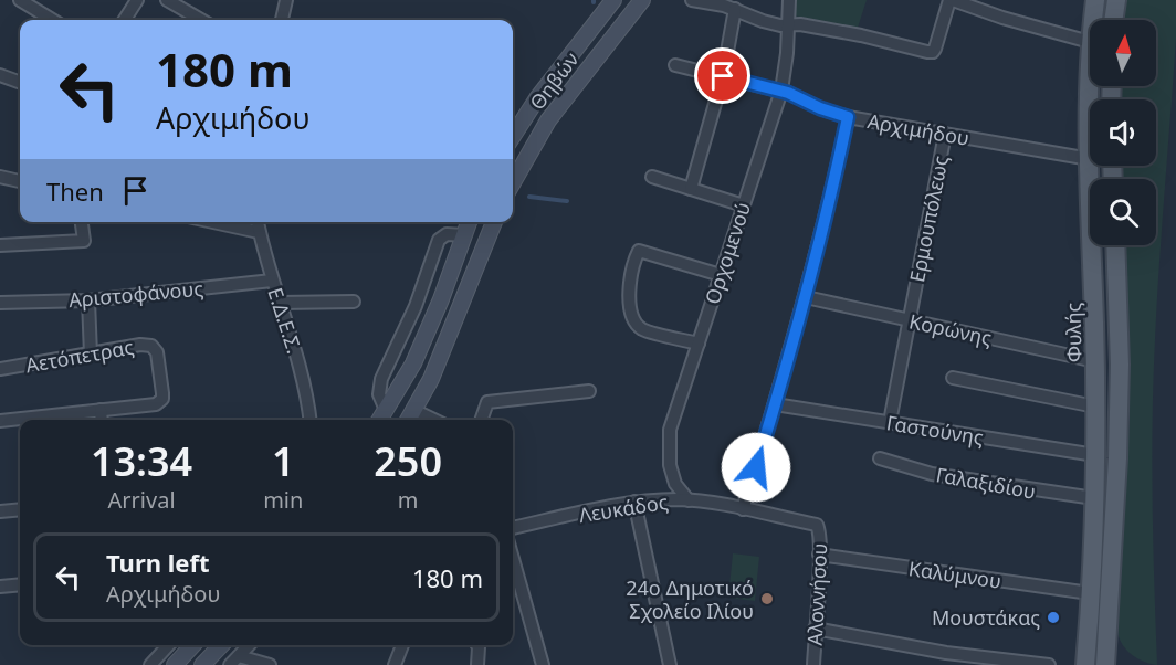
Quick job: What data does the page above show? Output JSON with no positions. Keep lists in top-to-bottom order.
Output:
{
  "streets": {
    "main road": ["Θηβών", "Φυλής"],
    "street": [
      "Αρχιμήδου",
      "Ερμουπόλεως",
      "Ορχομενού",
      "Αριστοφάνους",
      "Ε.Δ.Ε.Σ.",
      "Κορώνης",
      "Αετόπετρας",
      "Γαστούνης",
      "Γαλαξιδίου",
      "Λευκάδος",
      "Καλύμνου",
      "Αλοννήσου"
    ]
  },
  "crossings": [
    ["Αρχιμήδου", "Ερμουπόλεως"],
    ["Αρχιμήδου", "Ορχομενού"],
    ["Ερμουπόλεως", "Κορώνης"],
    ["Ερμουπόλεως", "Γαστούνης"],
    ["Ορχομενού", "Λευκάδος"],
    ["Αριστοφάνους", "Ε.Δ.Ε.Σ."],
    ["Κορώνης", "Φυλής"],
    ["Φυλής", "Γαστούνης"],
    ["Φυλής", "Γαλαξιδίου"],
    ["Φυλής", "Καλύμνου"],
    ["Λευκάδος", "Αλοννήσου"],
    ["Καλύμνου", "Αλοννήσου"]
  ],
  "places": ["24ο Δημοτικό Σχολείο Ιλίου", "Μουστάκας"],
  "north": "top",
  "page": {
    "turn": ["180 m", "Αρχιμήδου"],
    "then": "Then",
    "eta": [
      "13:34",
      "Arrival",
      "1",
      "min",
      "250",
      "m"
    ],
    "list": [
      {
        "name": "Turn left",
        "note": "Αρχιμήδου",
        "value": "180 m"
      }
    ]
  }
}
